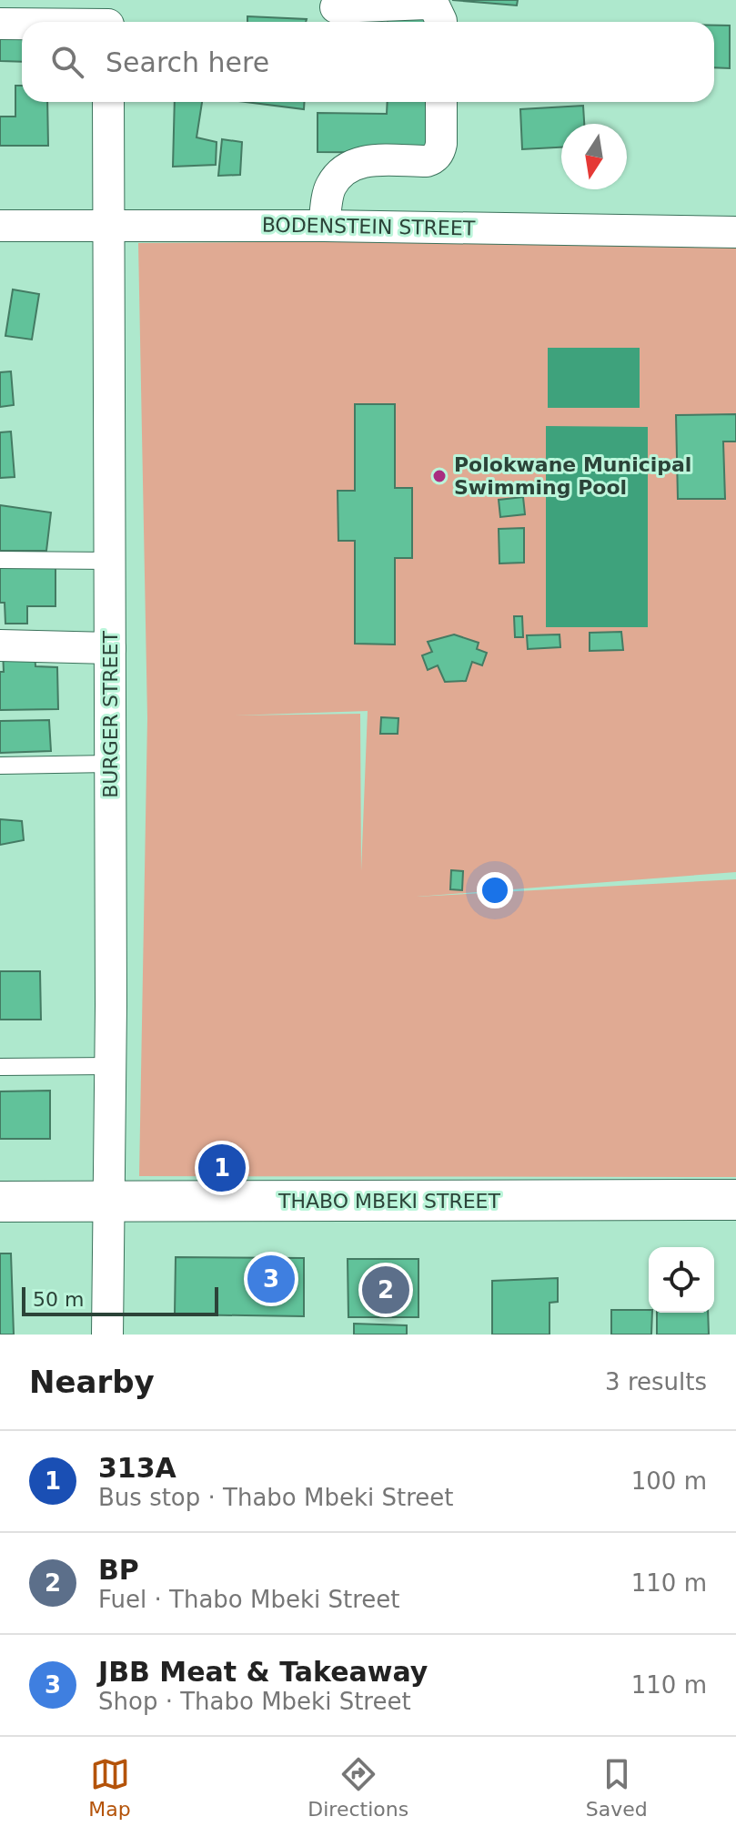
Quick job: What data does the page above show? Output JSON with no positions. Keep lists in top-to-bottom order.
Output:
{
  "streets": {
    "main road": ["THABO MBEKI STREET"],
    "street": ["BODENSTEIN STREET", "BURGER STREET"]
  },
  "crossings": [
    ["BODENSTEIN STREET", "BURGER STREET"],
    ["BURGER STREET", "THABO MBEKI STREET"]
  ],
  "places": ["Polokwane Municipal Swimming Pool"],
  "scale_bar": "50 m",
  "north": "bottom",
  "page": {
    "search": "Search here",
    "pins": ["1", "3", "2"],
    "scale": "50 m",
    "heading": ["Nearby", "3 results"],
    "list": [
      {
        "mark": "1",
        "name": "313A",
        "note": "Bus stop · Thabo Mbeki Street",
        "value": "100 m"
      },
      {
        "mark": "2",
        "name": "BP",
        "note": "Fuel · Thabo Mbeki Street",
        "value": "110 m"
      },
      {
        "mark": "3",
        "name": "JBB Meat & Takeaway",
        "note": "Shop · Thabo Mbeki Street",
        "value": "110 m"
      }
    ],
    "nav": ["Map", "Directions", "Saved"]
  }
}
